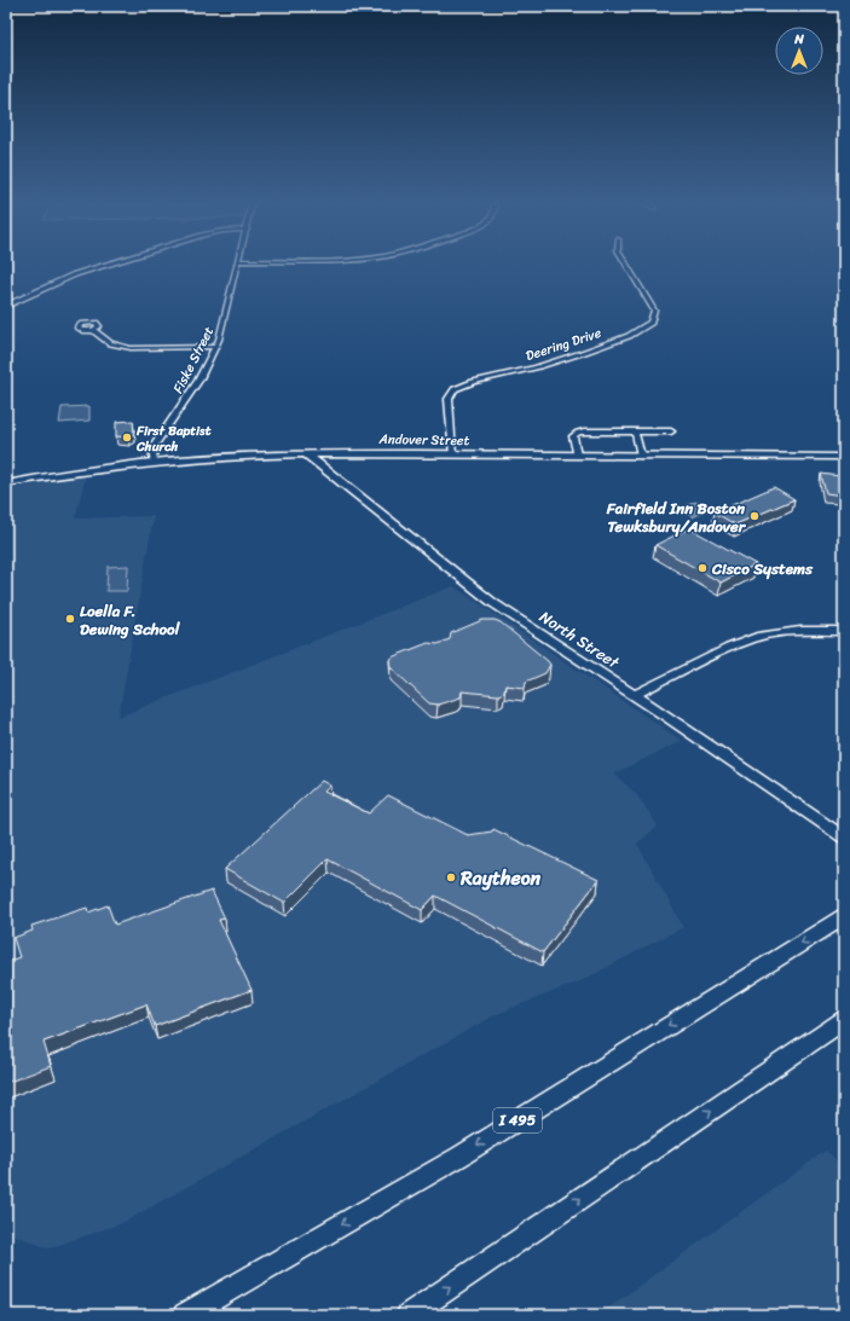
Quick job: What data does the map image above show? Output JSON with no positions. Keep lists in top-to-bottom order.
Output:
{
  "streets": {
    "highway": ["I 495"],
    "main road": ["Andover Street", "North Street"],
    "street": ["Deering Drive", "Fiske Street"]
  },
  "crossings": [
    ["Deering Drive", "Andover Street"],
    ["Fiske Street", "Andover Street"],
    ["Andover Street", "North Street"]
  ],
  "places": [
    "First Baptist Church",
    "Fairfield Inn Boston Tewksbury/Andover",
    "Cisco Systems",
    "Loella F. Dewing School",
    "Raytheon"
  ],
  "north": "top"
}
